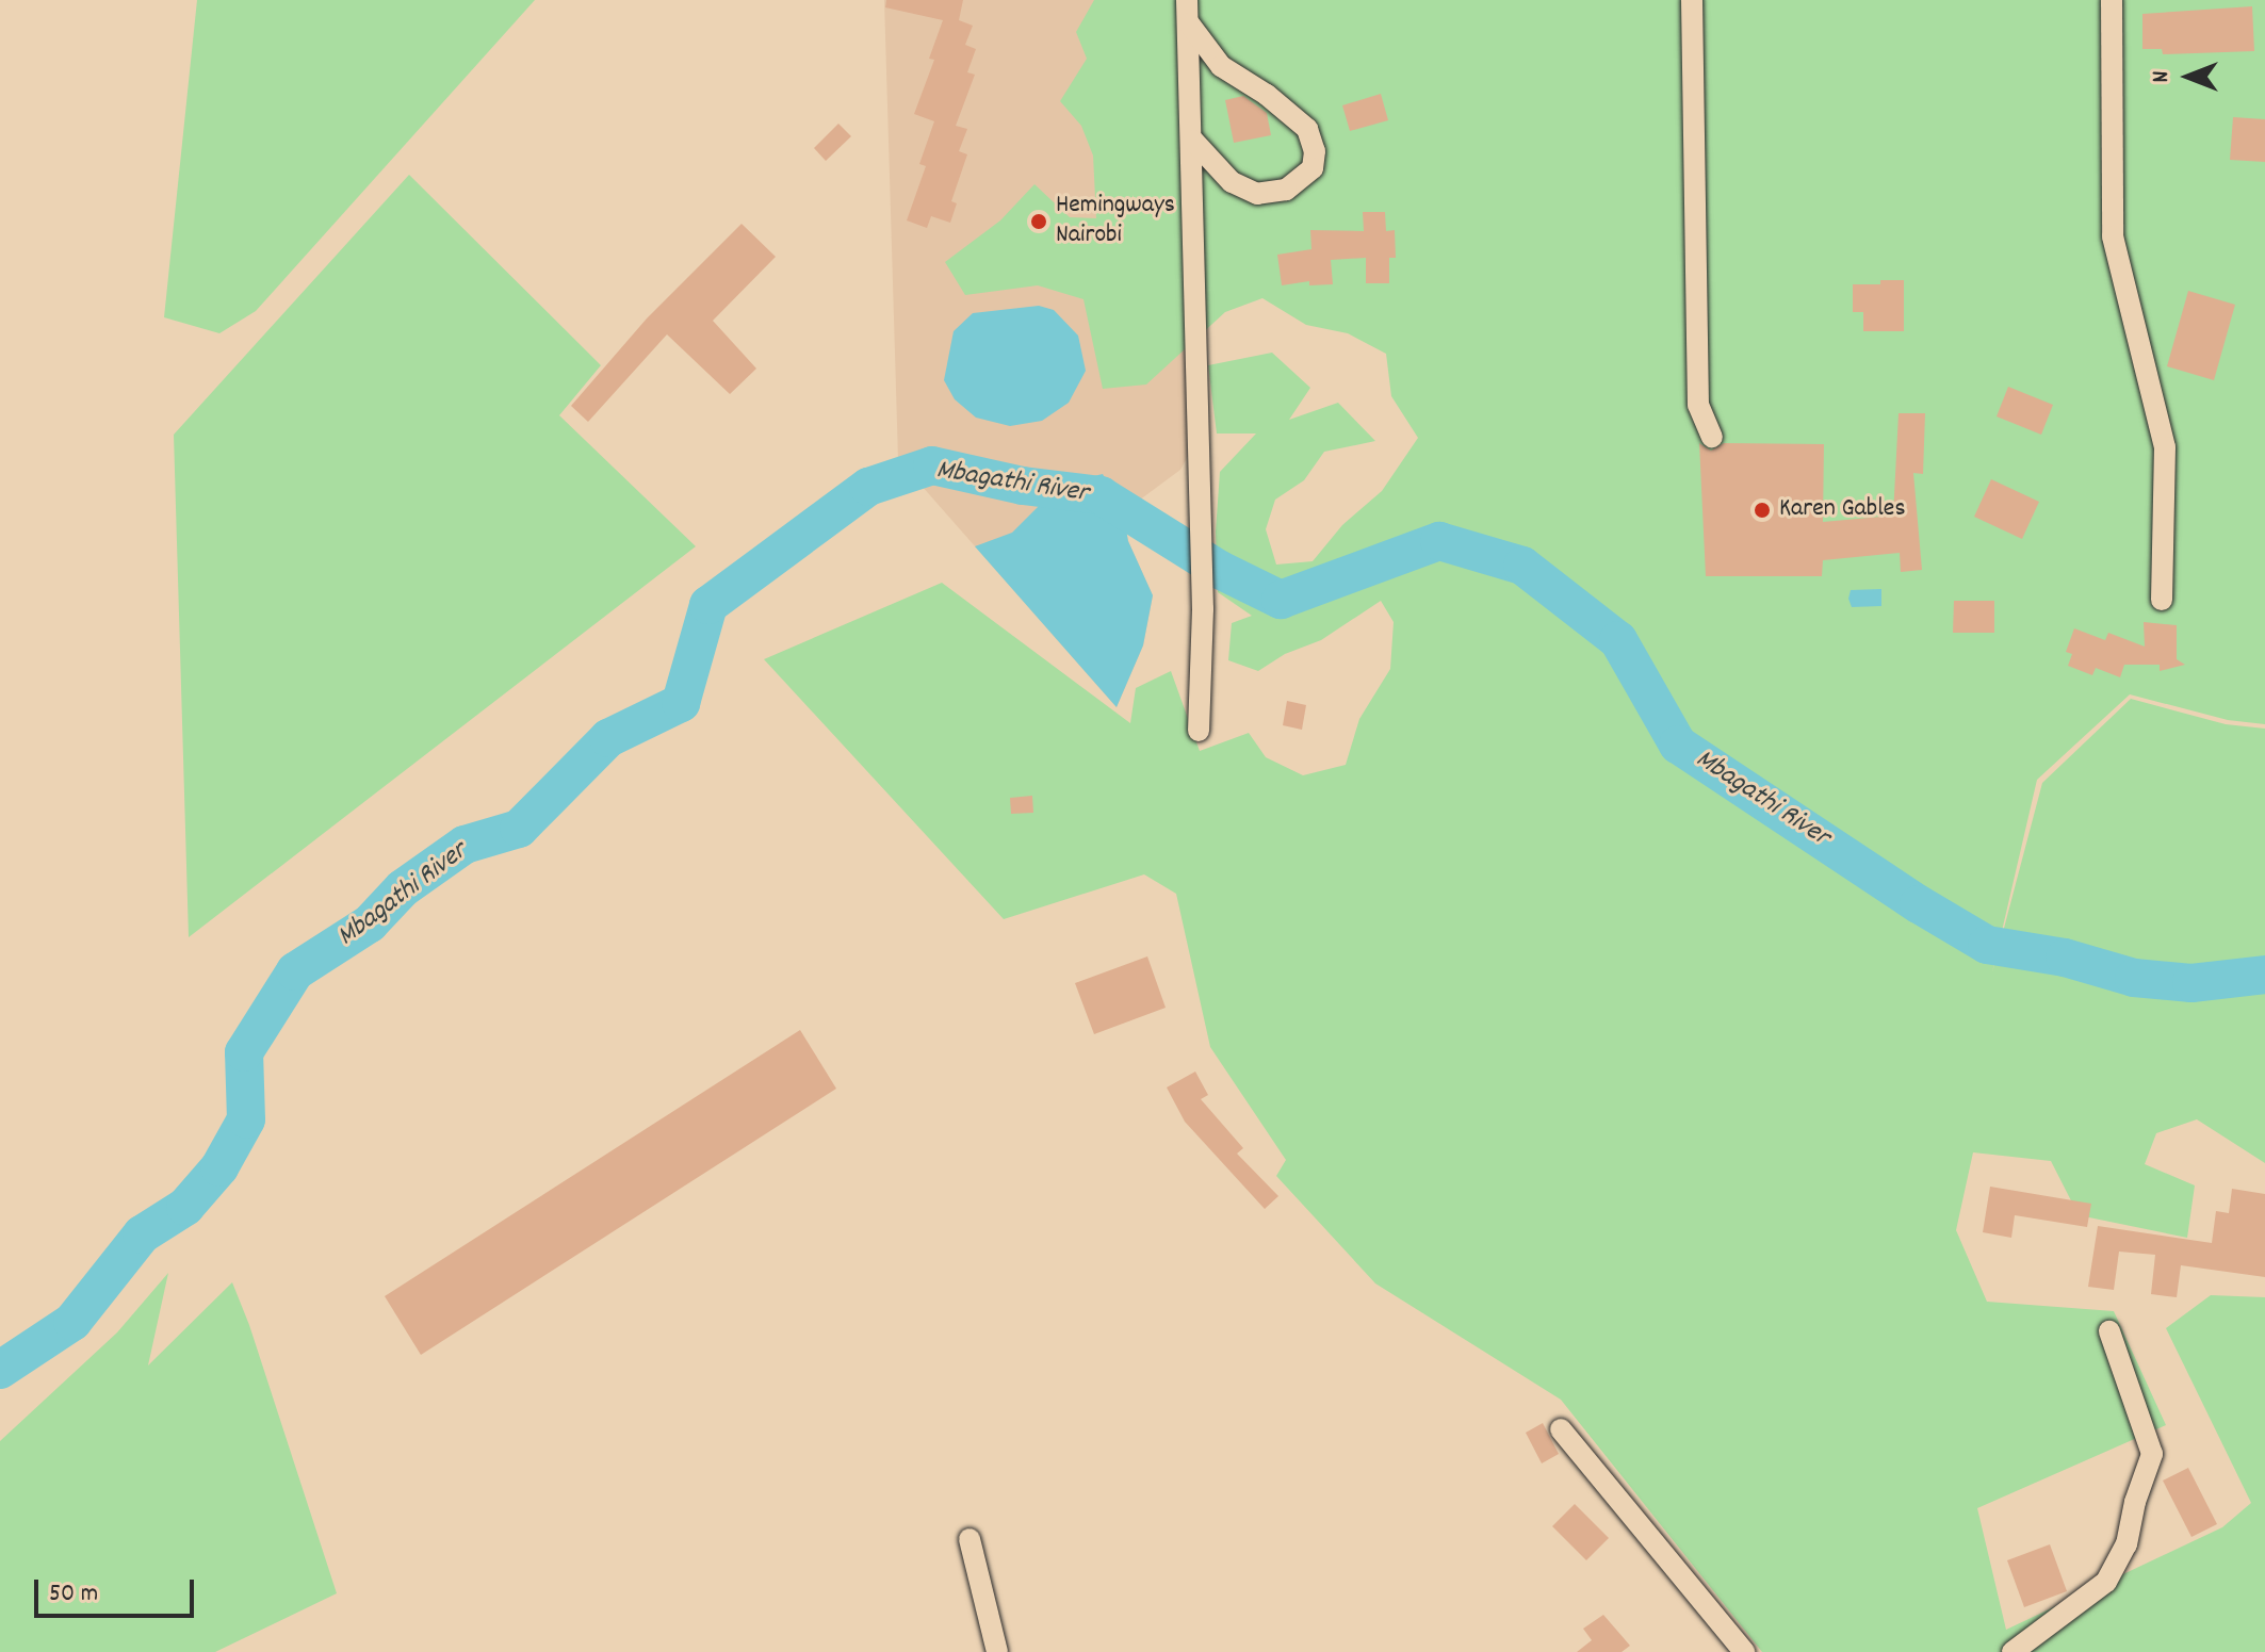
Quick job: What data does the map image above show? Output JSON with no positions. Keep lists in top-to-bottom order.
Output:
{
  "water": ["Mbagathi River"],
  "places": ["Hemingways Nairobi", "Karen Gables"],
  "scale_bar": "50 m",
  "north": "left"
}
